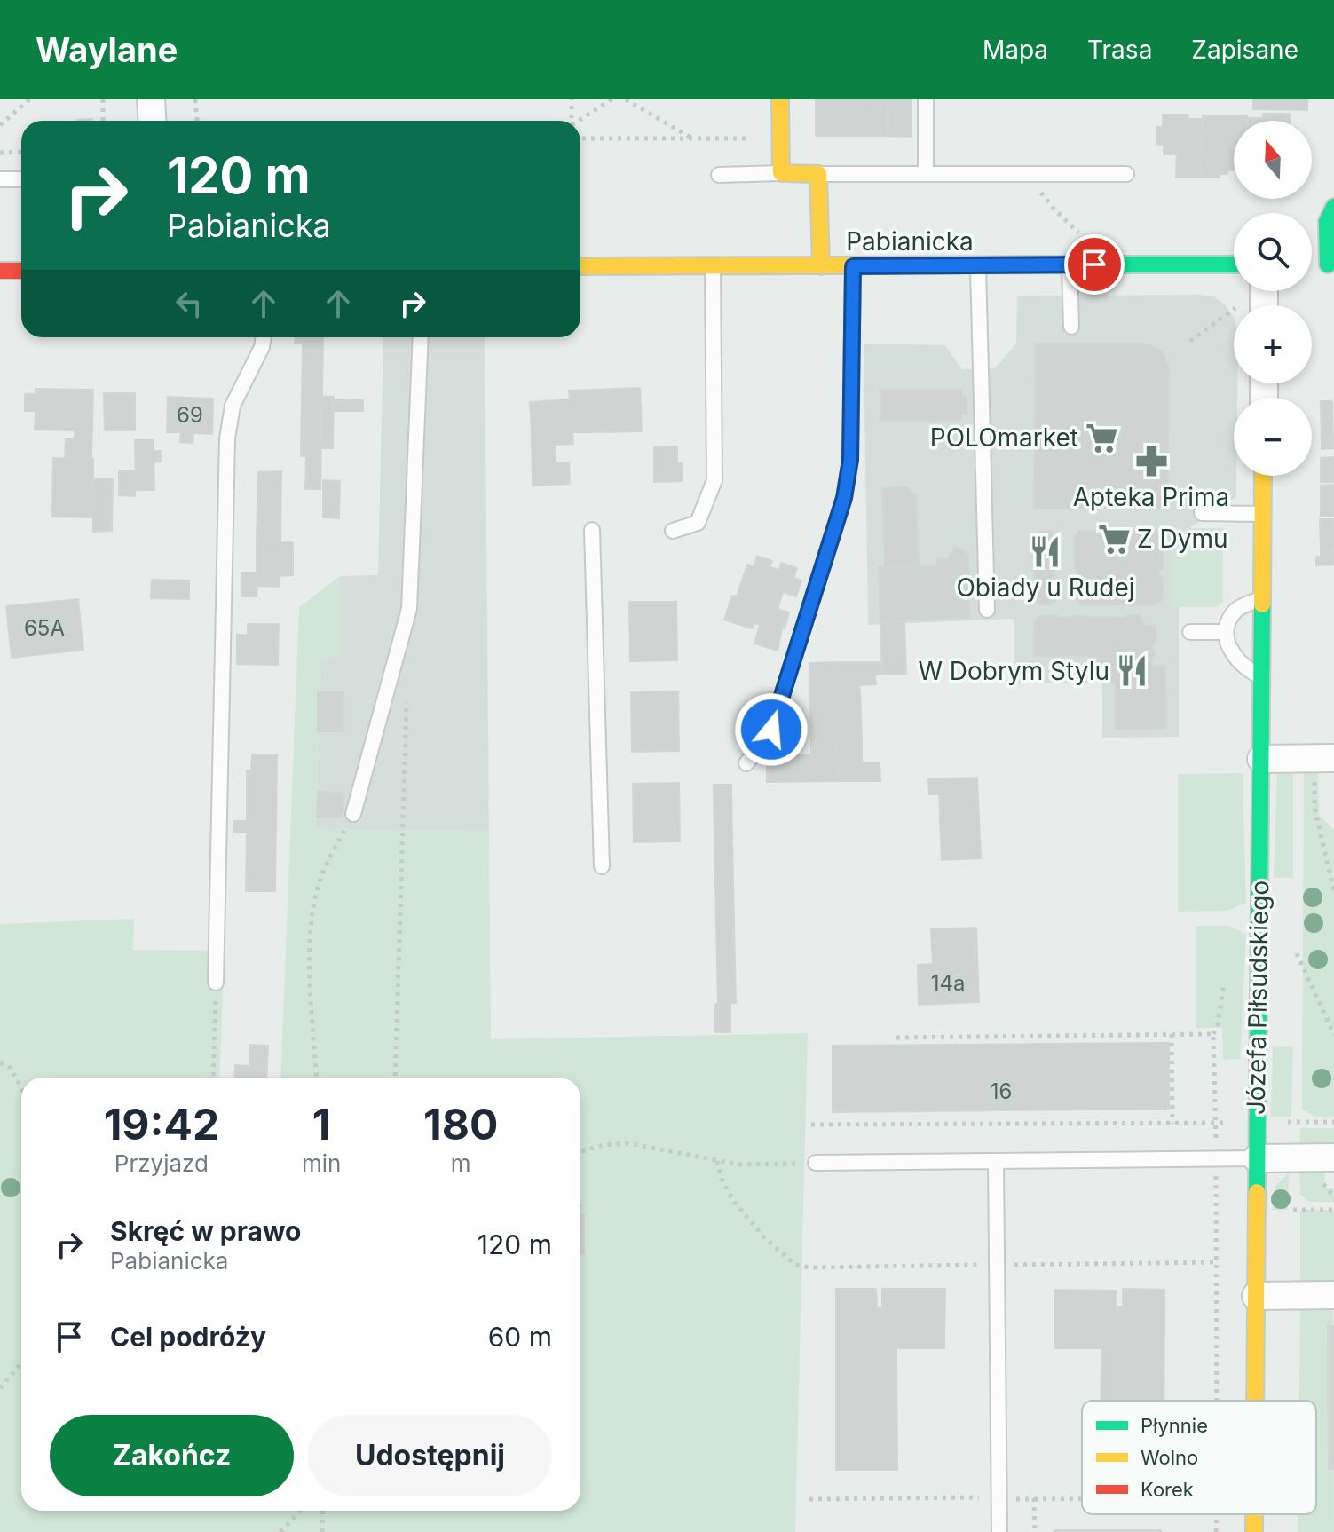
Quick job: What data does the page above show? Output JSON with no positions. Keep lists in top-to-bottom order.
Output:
{
  "streets": {
    "street": ["Pabianicka", "Józefa Piłsudskiego"]
  },
  "places": {
    "supermarket": ["POLOmarket", "Z Dymu"],
    "pharmacy": ["Apteka Prima"],
    "restaurant": ["Obiady u Rudej", "W Dobrym Stylu"]
  },
  "house_numbers": [
    "69",
    "65A",
    "14a",
    "16"
  ],
  "legend": ["Płynnie", "Wolno", "Korek"],
  "north": "top",
  "page": {
    "header": "Waylane",
    "nav": ["Mapa", "Trasa", "Zapisane"],
    "map_buttons": ["+", "−"],
    "turn": ["120 m", "Pabianicka"],
    "eta": [
      "19:42",
      "Przyjazd",
      "1",
      "min",
      "180",
      "m"
    ],
    "list": [
      {
        "name": "Skręć w prawo",
        "note": "Pabianicka",
        "value": "120 m"
      },
      {
        "name": "Cel podróży",
        "value": "60 m"
      }
    ],
    "buttons": ["Zakończ", "Udostępnij"]
  }
}
